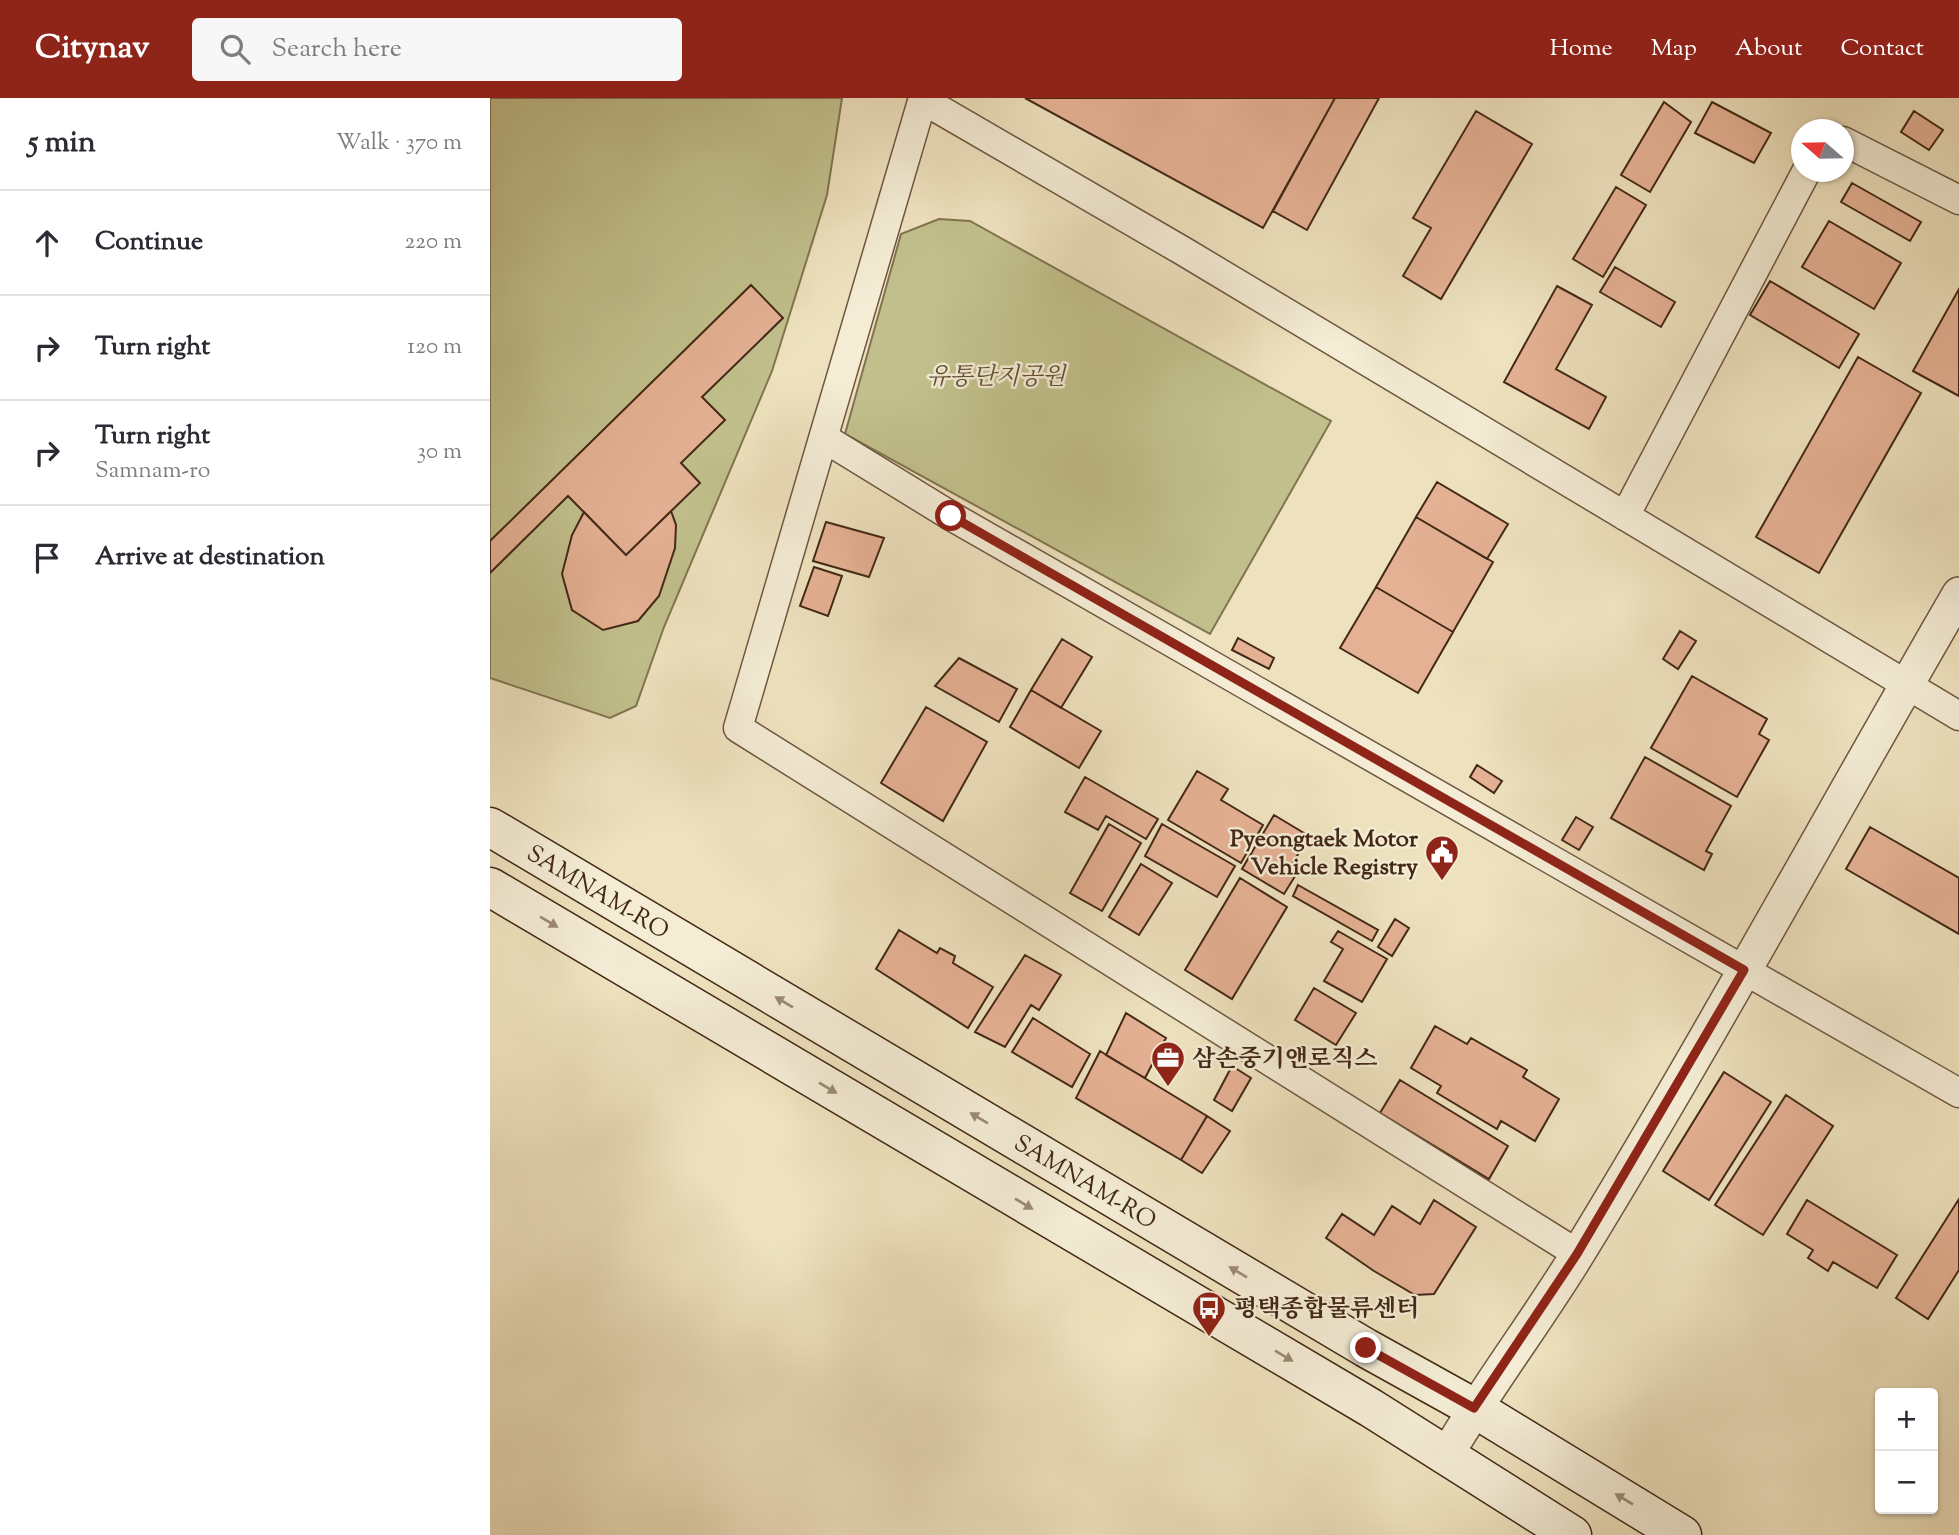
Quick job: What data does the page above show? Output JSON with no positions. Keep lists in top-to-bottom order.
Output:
{
  "streets": {
    "main road": ["SAMNAM-RO"]
  },
  "parks": ["유통단지공원"],
  "places": {
    "public building": ["Pyeongtaek Motor Vehicle Registry"],
    "office": ["삼손중기앤로직스"],
    "bus stop": ["평택종합물류센터"]
  },
  "north": "left",
  "page": {
    "header": "Citynav",
    "search": "Search here",
    "nav": [
      "Home",
      "Map",
      "About",
      "Contact"
    ],
    "heading": ["5 min", "Walk · 370 m"],
    "list": [
      ["Continue", "220 m"],
      ["Turn right", "120 m"],
      ["Turn right", "Samnam-ro", "30 m"],
      "Arrive at destination"
    ],
    "map_buttons": ["+", "−"]
  }
}
